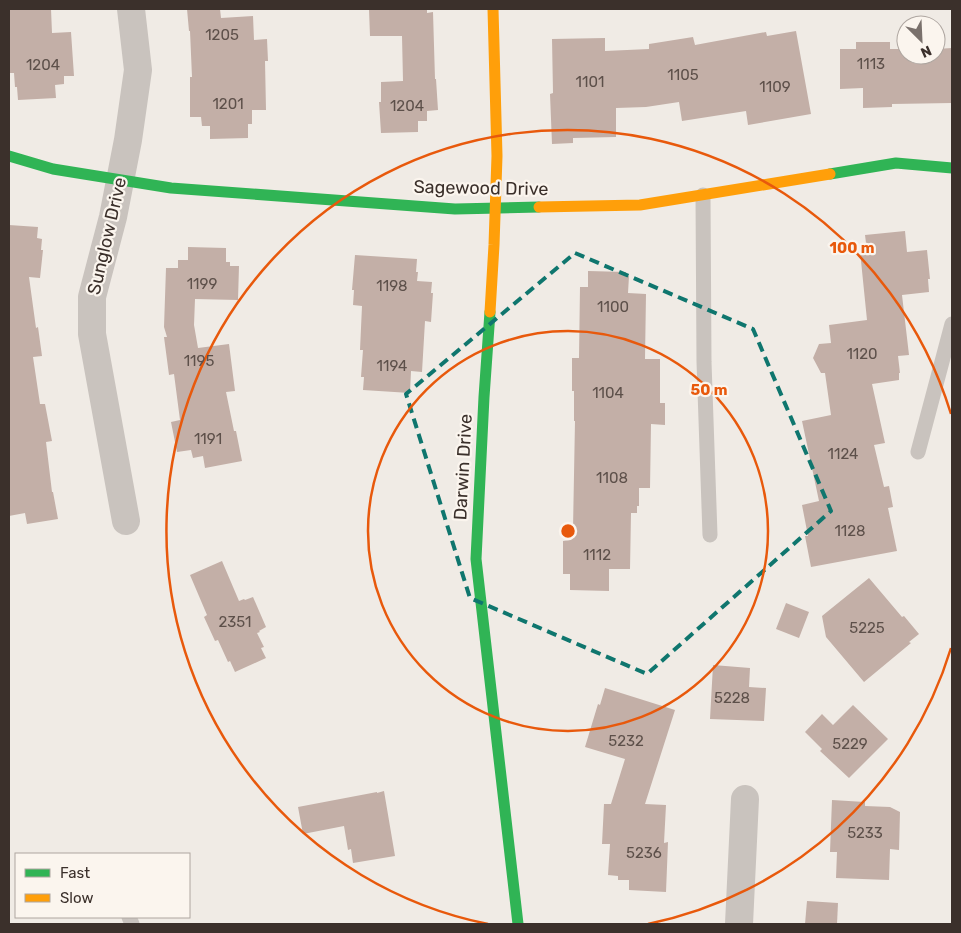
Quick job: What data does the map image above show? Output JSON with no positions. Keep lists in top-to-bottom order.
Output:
{
  "streets": {
    "street": ["Sagewood Drive", "Sunglow Drive", "Darwin Drive"]
  },
  "crossings": [
    ["Sagewood Drive", "Sunglow Drive"],
    ["Sagewood Drive", "Darwin Drive"]
  ],
  "house_numbers": [
    "1205",
    "1113",
    "1204",
    "1105",
    "1101",
    "1109",
    "1201",
    "1204",
    "1199",
    "1198",
    "1100",
    "1120",
    "1195",
    "1194",
    "1104",
    "1191",
    "1124",
    "1108",
    "1128",
    "1112",
    "2351",
    "5225",
    "5228",
    "5232",
    "5229",
    "5233",
    "5236"
  ],
  "legend": ["Fast", "Slow"],
  "north": "bottom right",
  "rings": ["100 m", "50 m"]
}
